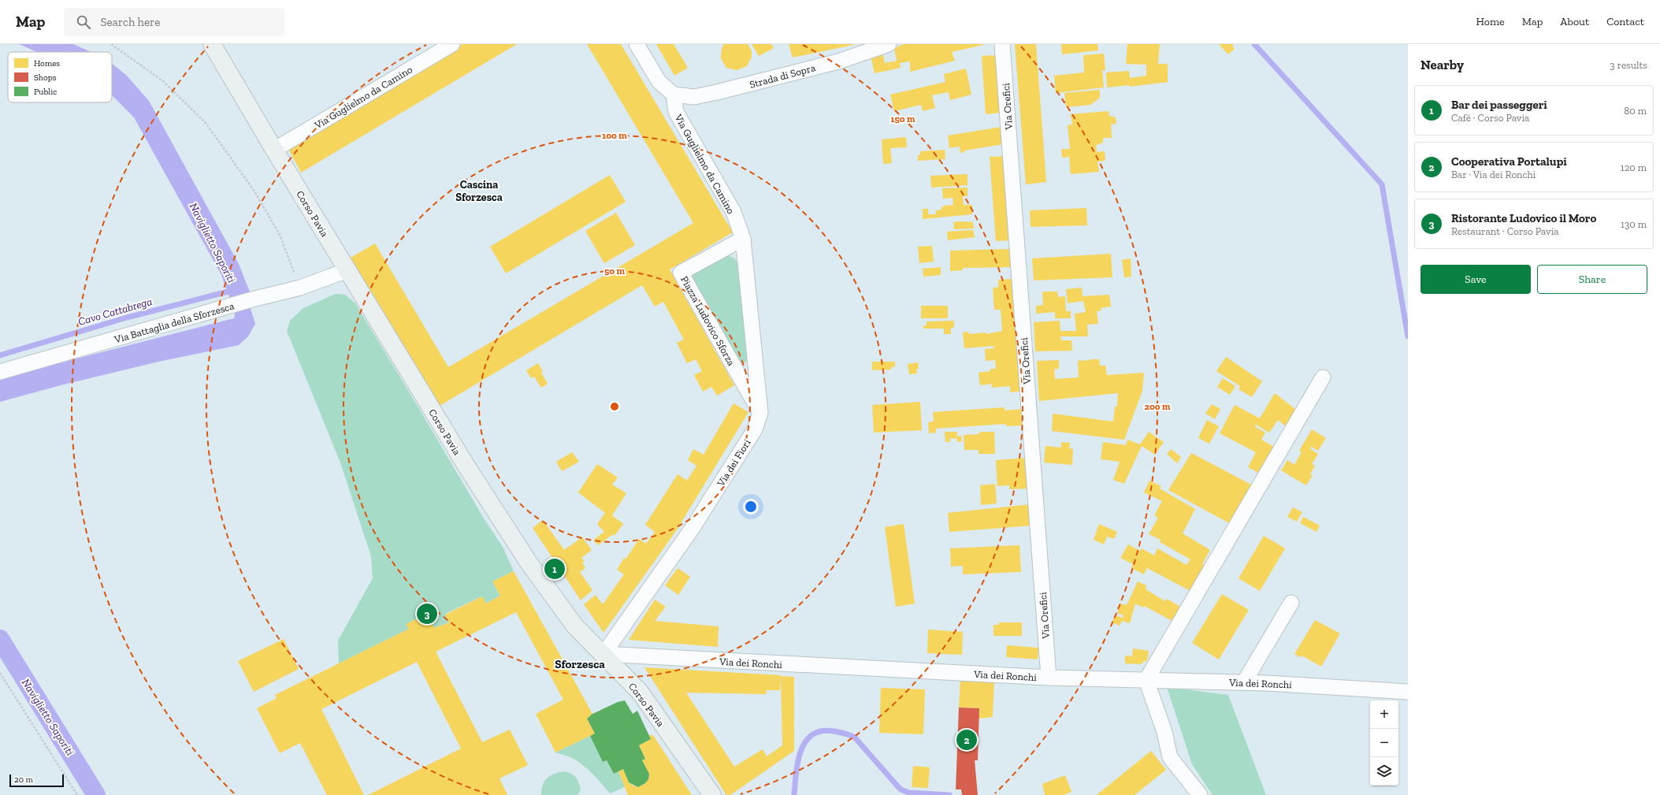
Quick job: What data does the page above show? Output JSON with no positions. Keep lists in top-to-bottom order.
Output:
{
  "streets": {
    "main road": ["Corso Pavia"],
    "street": [
      "Strada di Sopra",
      "Via Guglielmo da Camino",
      "Via Orefici",
      "Piazza Ludovico Sforza",
      "Via Battaglia della Sforzesca",
      "Via dei Fiori",
      "Via dei Ronchi"
    ]
  },
  "crossings": [
    ["Strada di Sopra", "Via Guglielmo da Camino"],
    ["Via Guglielmo da Camino", "Corso Pavia"],
    ["Via Guglielmo da Camino", "Piazza Ludovico Sforza"],
    ["Via Guglielmo da Camino", "Via dei Fiori"],
    ["Via Orefici", "Via dei Ronchi"],
    ["Corso Pavia", "Via Battaglia della Sforzesca"],
    ["Corso Pavia", "Via dei Fiori"],
    ["Corso Pavia", "Via dei Ronchi"],
    ["Piazza Ludovico Sforza", "Via dei Fiori"],
    ["Via dei Fiori", "Via dei Ronchi"]
  ],
  "districts": ["Cascina Sforzesca", "Sforzesca"],
  "water": ["Naviglietto Saporiti", "Cavo Cattabrega"],
  "legend": ["Homes", "Shops", "Public"],
  "scale_bar": "20 m",
  "page": {
    "header": "Map",
    "search": "Search here",
    "nav": [
      "Home",
      "Map",
      "About",
      "Contact"
    ],
    "heading": ["Nearby", "3 results"],
    "list": [
      {
        "mark": "1",
        "name": "Bar dei passeggeri",
        "note": "Café · Corso Pavia",
        "value": "80 m"
      },
      {
        "mark": "2",
        "name": "Cooperativa Portalupi",
        "note": "Bar · Via dei Ronchi",
        "value": "120 m"
      },
      {
        "mark": "3",
        "name": "Ristorante Ludovico il Moro",
        "note": "Restaurant · Corso Pavia",
        "value": "130 m"
      }
    ],
    "buttons": ["Save", "Share"],
    "pins": ["1", "3", "2"],
    "map_buttons": ["+", "−"],
    "scale": "20 m"
  },
  "rings": [
    "150 m",
    "100 m",
    "50 m",
    "200 m"
  ]
}
